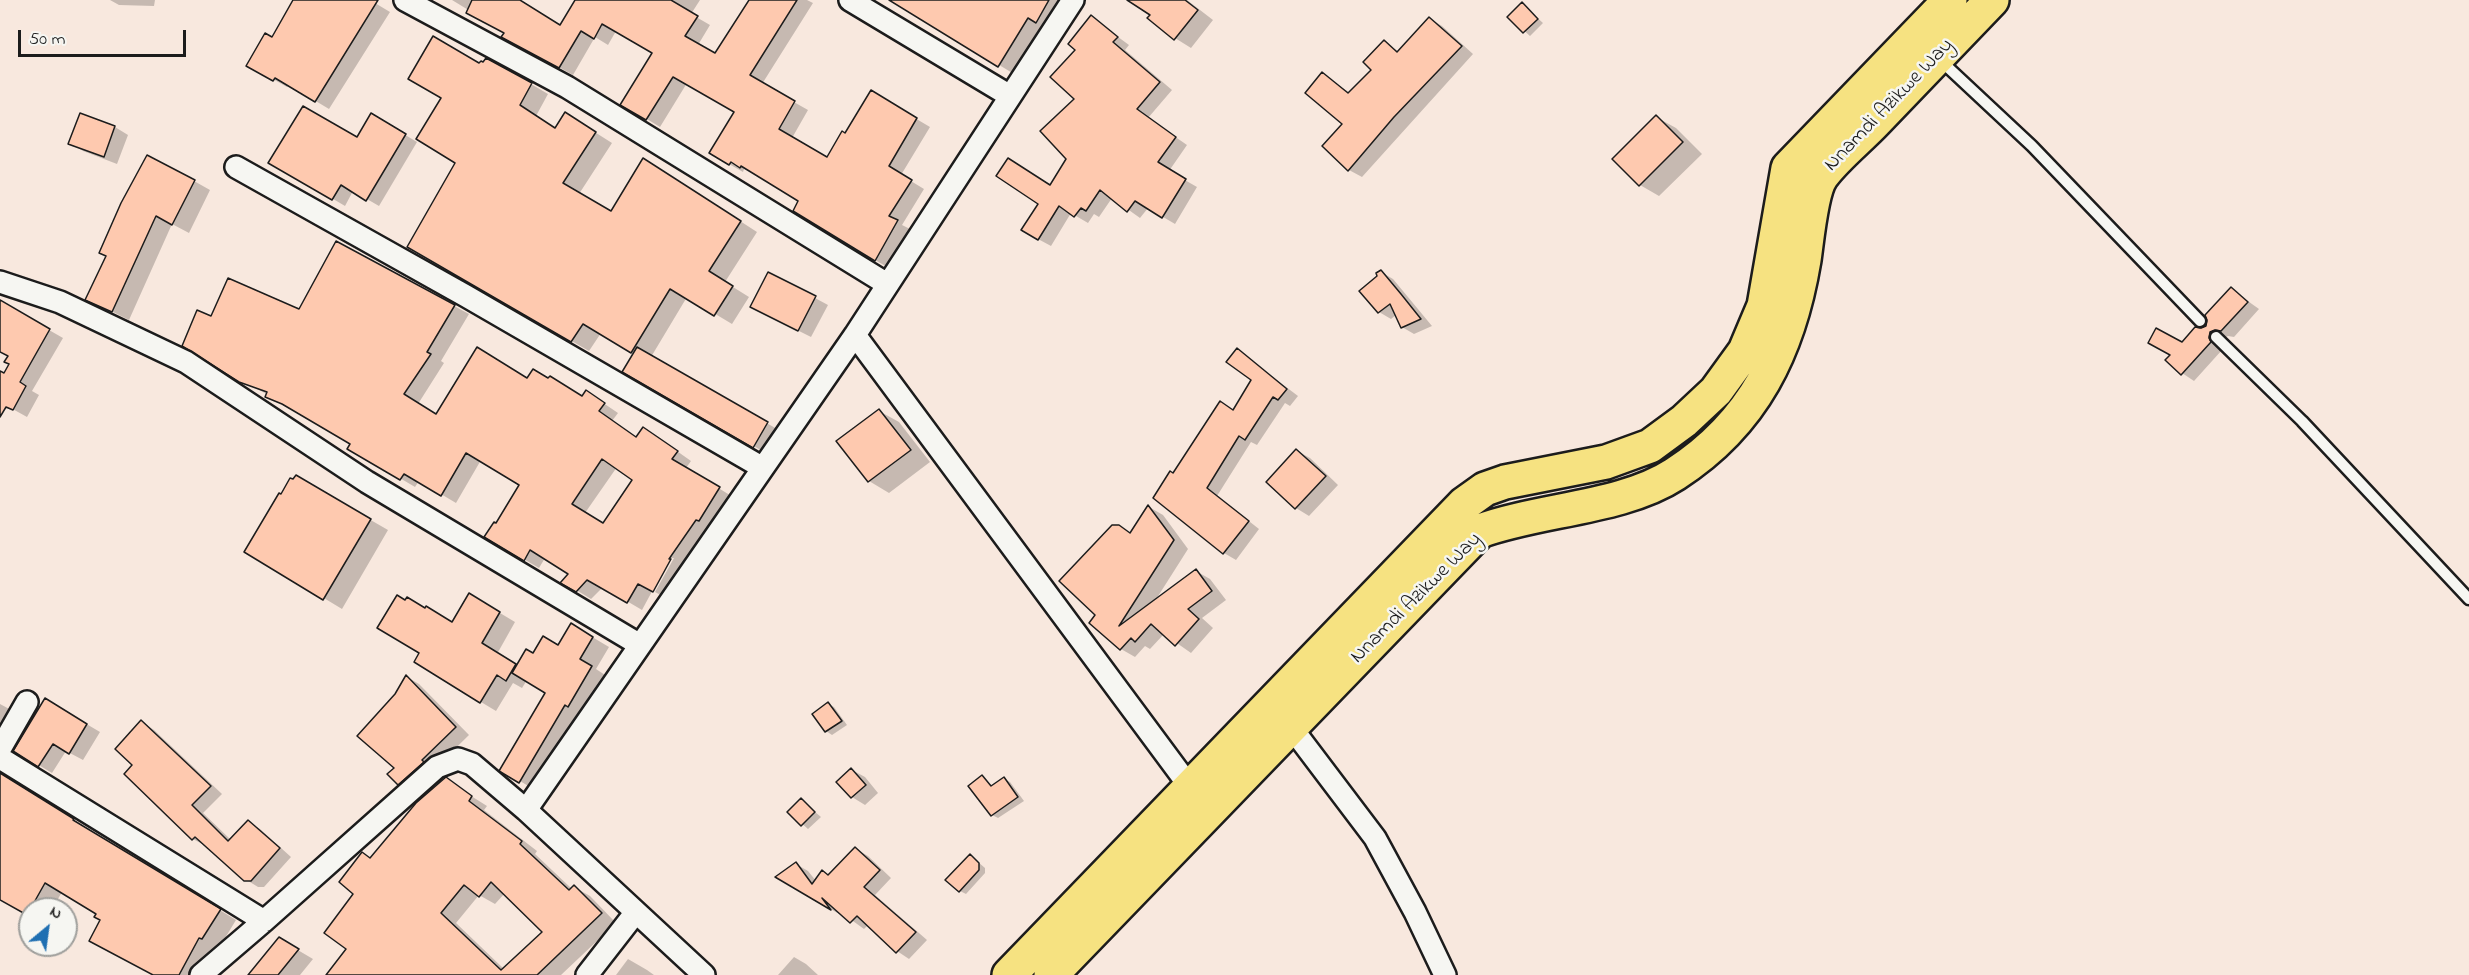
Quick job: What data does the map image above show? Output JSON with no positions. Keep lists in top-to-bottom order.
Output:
{
  "streets": {
    "highway": ["Nnamdi Azikwe Way"]
  },
  "scale_bar": "50 m",
  "north": "top right"
}
